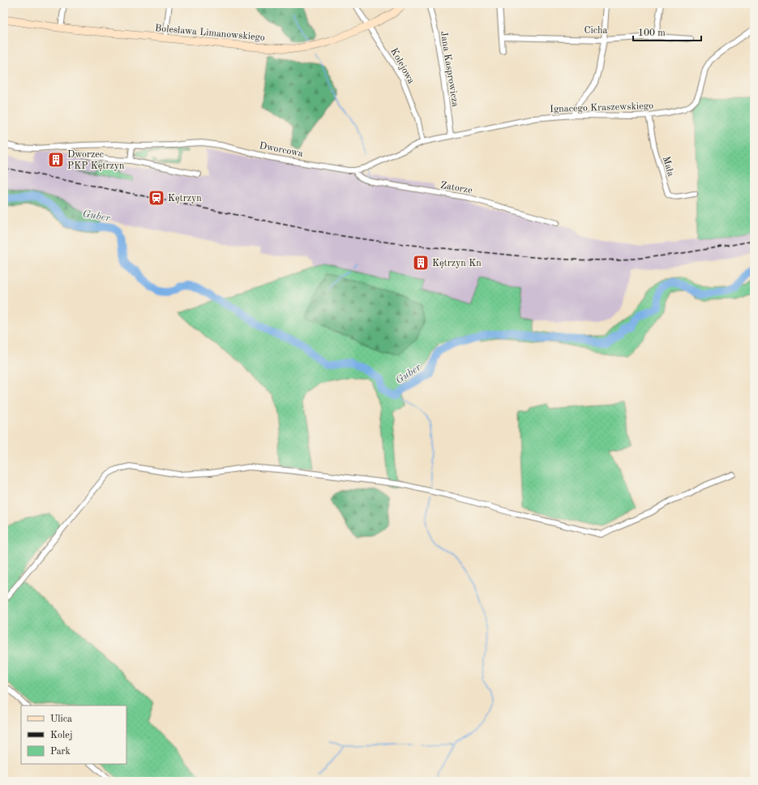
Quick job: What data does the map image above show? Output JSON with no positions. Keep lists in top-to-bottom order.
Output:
{
  "streets": {
    "street": [
      "Cicha",
      "Bolesława Limanowskiego",
      "Kolejowa",
      "Jana Kasprowicza",
      "Ignacego Kraszewskiego",
      "Dworcowa",
      "Mała",
      "Zatorze"
    ]
  },
  "crossings": [
    ["Bolesława Limanowskiego", "Kolejowa"],
    ["Kolejowa", "Ignacego Kraszewskiego"],
    ["Kolejowa", "Dworcowa"],
    ["Jana Kasprowicza", "Ignacego Kraszewskiego"],
    ["Ignacego Kraszewskiego", "Dworcowa"],
    ["Ignacego Kraszewskiego", "Mała"],
    ["Dworcowa", "Zatorze"]
  ],
  "water": ["Guber"],
  "places": {
    "building": ["Dworzec PKP Kętrzyn", "Kętrzyn Kn"],
    "station": ["Kętrzyn"]
  },
  "legend": ["Ulica", "Kolej", "Park"],
  "scale_bar": "100 m"
}
